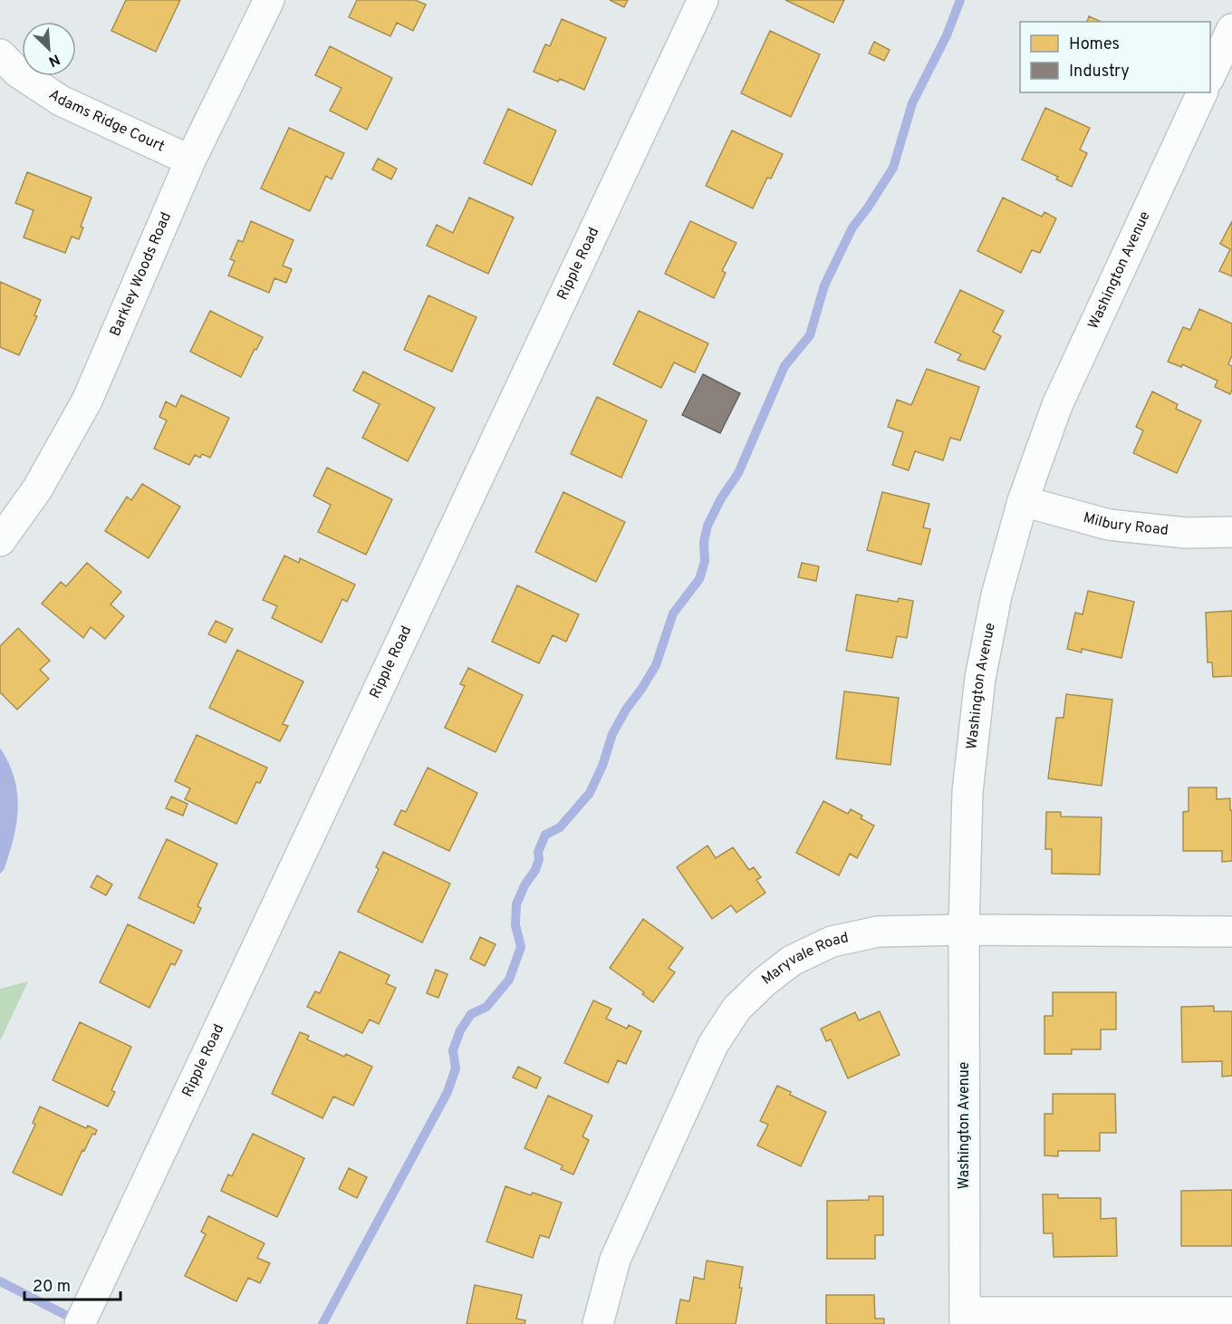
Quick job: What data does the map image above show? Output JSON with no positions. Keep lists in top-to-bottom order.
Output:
{
  "streets": {
    "street": [
      "Adams Ridge Court",
      "Ripple Road",
      "Washington Avenue",
      "Barkley Woods Road",
      "Milbury Road",
      "Maryvale Road"
    ]
  },
  "crossings": [
    ["Adams Ridge Court", "Barkley Woods Road"],
    ["Washington Avenue", "Milbury Road"],
    ["Washington Avenue", "Maryvale Road"]
  ],
  "legend": ["Homes", "Industry"],
  "scale_bar": "20 m",
  "north": "bottom right"
}
